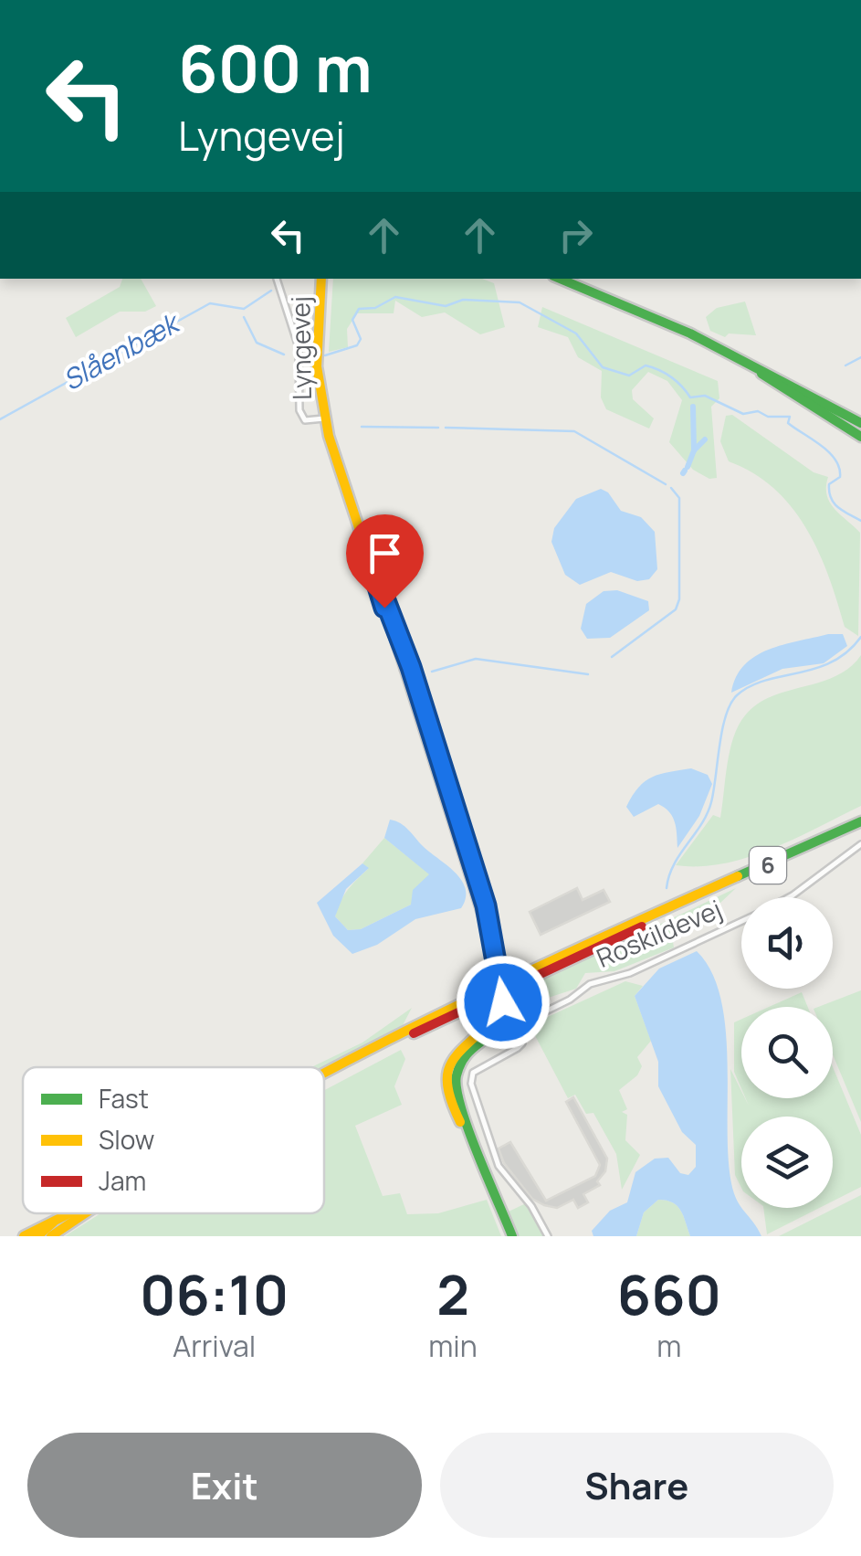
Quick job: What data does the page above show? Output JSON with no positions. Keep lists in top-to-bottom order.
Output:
{
  "streets": {
    "main road": ["Lyngevej", "6", "Roskildevej"]
  },
  "crossings": [
    ["Lyngevej", "6"],
    ["Lyngevej", "Roskildevej"],
    ["6", "Roskildevej"]
  ],
  "water": ["Slåenbæk"],
  "legend": ["Fast", "Slow", "Jam"],
  "page": {
    "turn": ["600 m", "Lyngevej"],
    "eta": [
      "06:10",
      "Arrival",
      "2",
      "min",
      "660",
      "m"
    ],
    "buttons": ["Exit", "Share"]
  }
}
